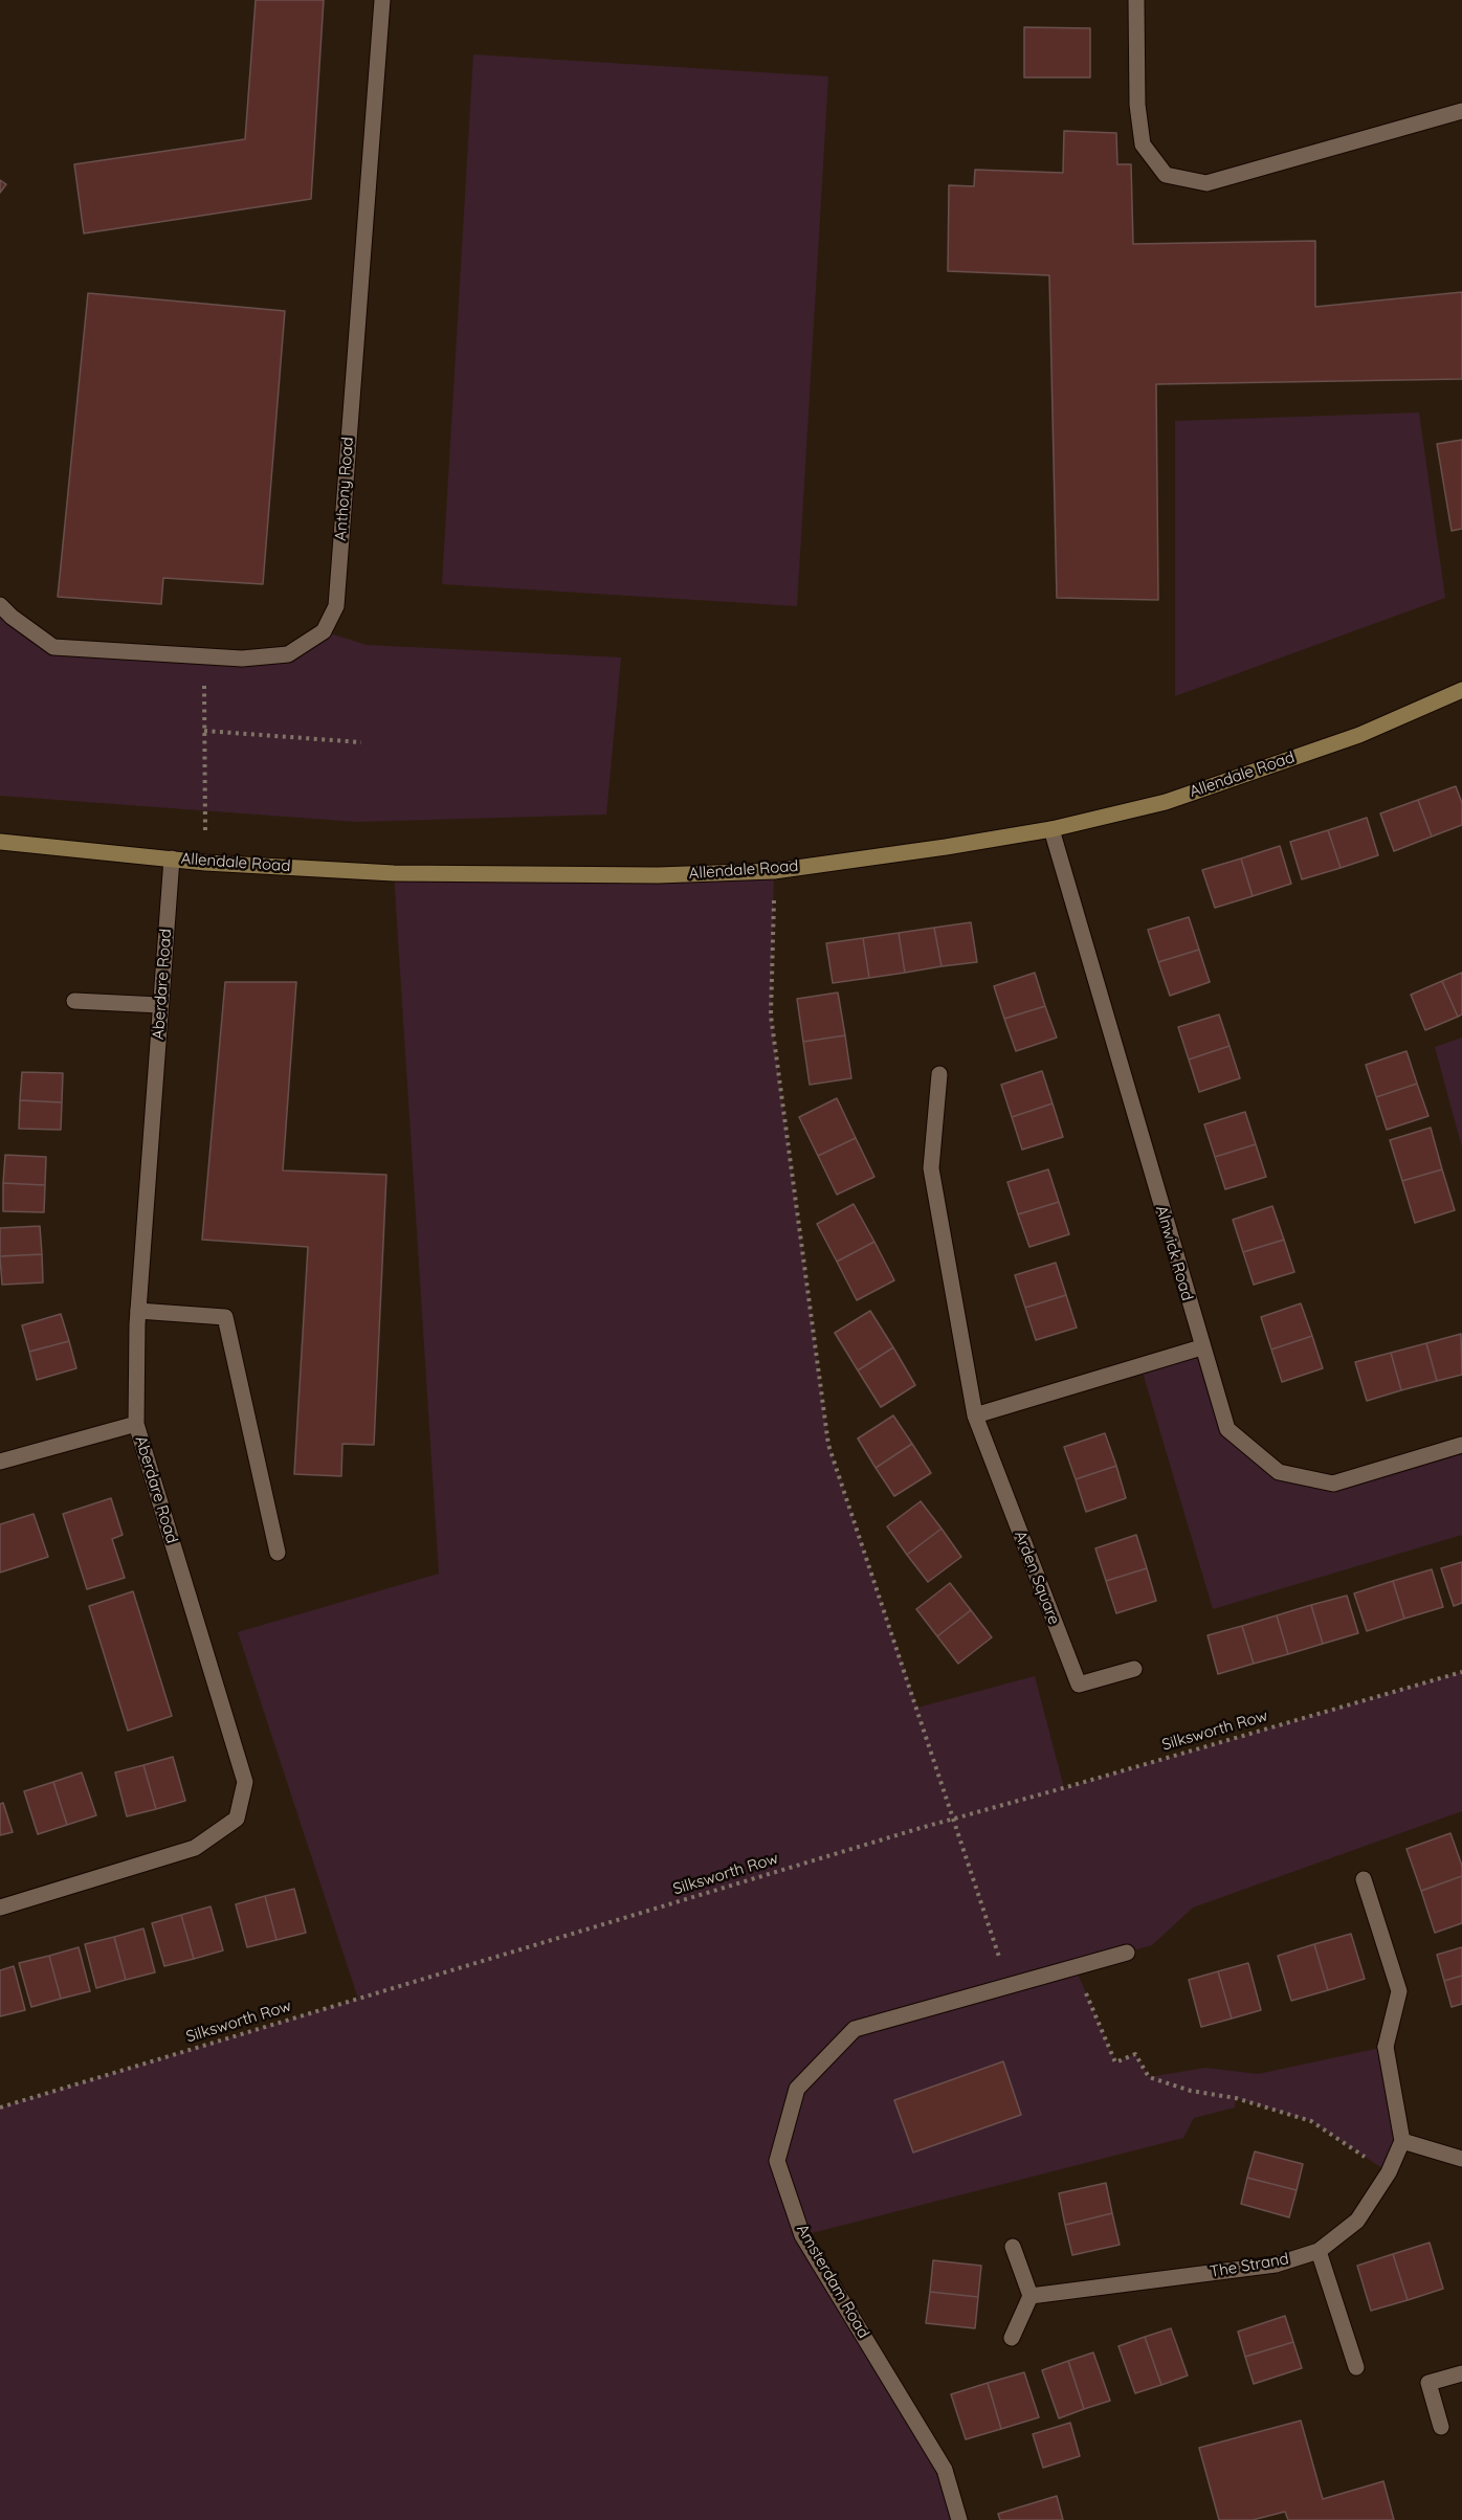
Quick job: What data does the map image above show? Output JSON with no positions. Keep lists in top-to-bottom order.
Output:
{
  "streets": {
    "street": [
      "Anthony Road",
      "Allendale Road",
      "Aberdare Road",
      "Alnwick Road",
      "Arden Square",
      "The Strand",
      "Amsterdam Road"
    ],
    "path": ["Silksworth Row"]
  },
  "crossings": [
    ["Allendale Road", "Aberdare Road"],
    ["Allendale Road", "Alnwick Road"]
  ]
}
